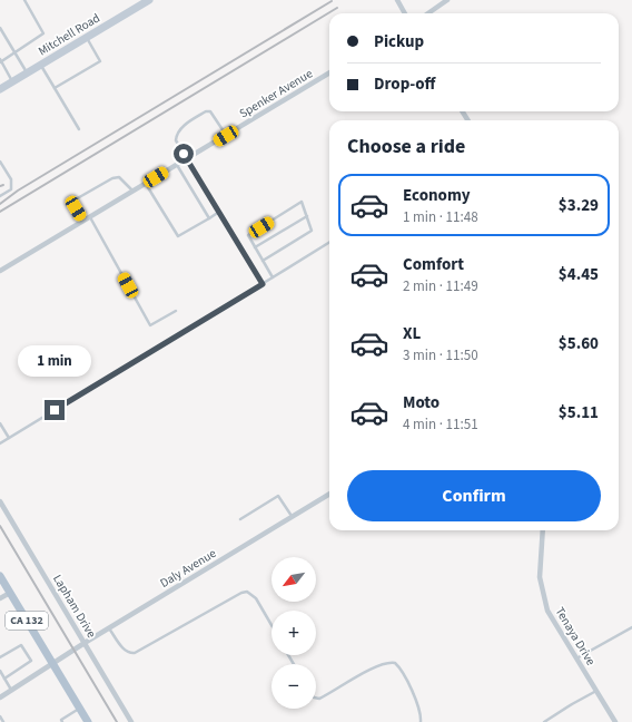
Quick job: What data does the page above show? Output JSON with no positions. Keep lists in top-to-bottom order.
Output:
{
  "streets": {
    "main road": ["Mitchell Road", "CA 132"],
    "street": [
      "Spenker Avenue",
      "Daly Avenue",
      "Lapham Drive",
      "Tenaya Drive"
    ]
  },
  "crossings": [
    ["Daly Avenue", "Lapham Drive"],
    ["Daly Avenue", "CA 132"]
  ],
  "north": "bottom left",
  "page": {
    "banner": ["Pickup", "Drop-off"],
    "heading": "Choose a ride",
    "list": [
      {
        "name": "Economy",
        "note": "1 min · 11:48",
        "value": "$3.29"
      },
      {
        "name": "Comfort",
        "note": "2 min · 11:49",
        "value": "$4.45"
      },
      {
        "name": "XL",
        "note": "3 min · 11:50",
        "value": "$5.60"
      },
      {
        "name": "Moto",
        "note": "4 min · 11:51",
        "value": "$5.11"
      }
    ],
    "bubble": "1 min",
    "buttons": "Confirm",
    "map_buttons": ["+", "−"]
  }
}
